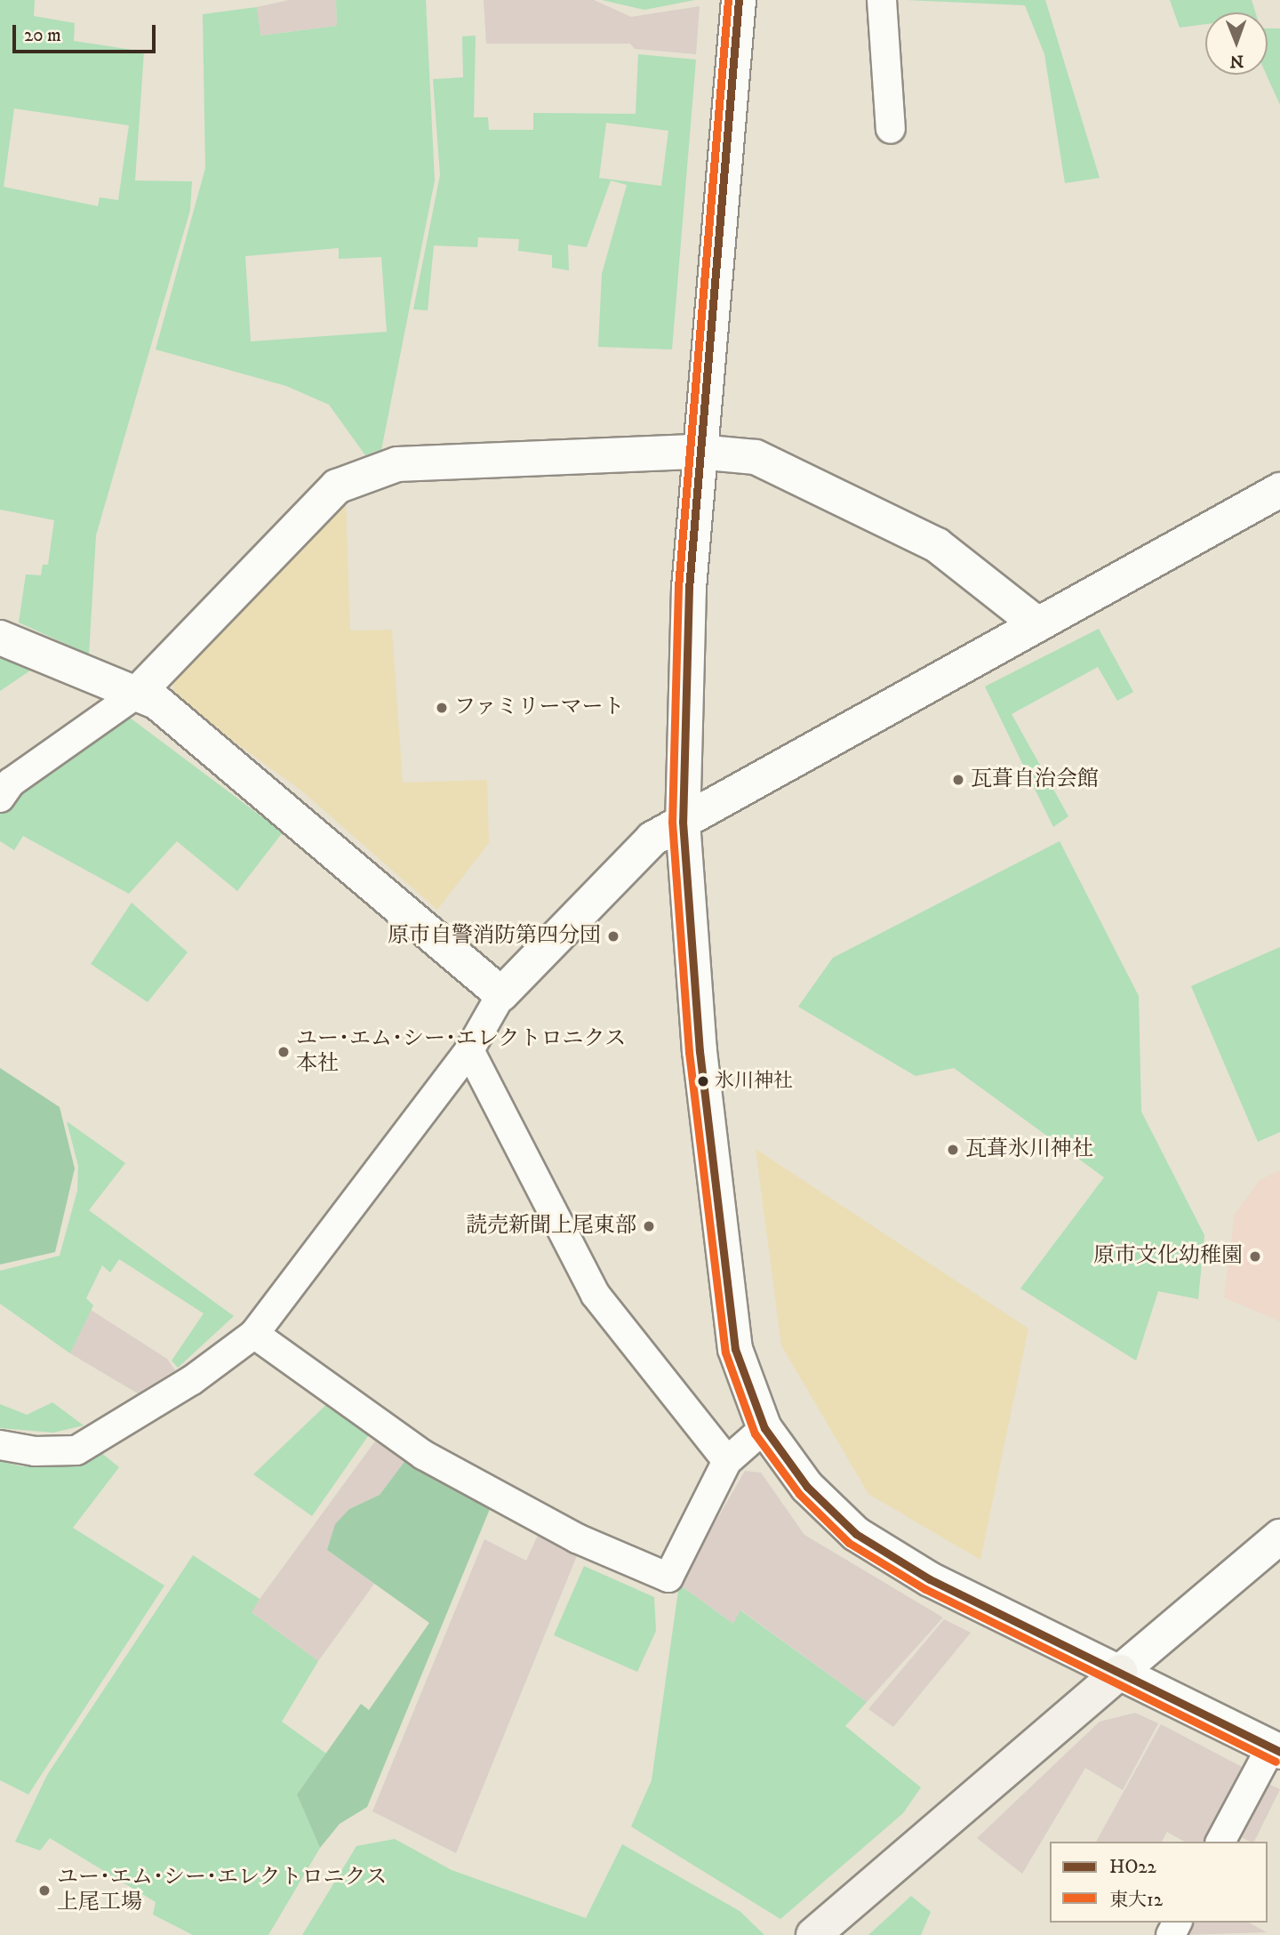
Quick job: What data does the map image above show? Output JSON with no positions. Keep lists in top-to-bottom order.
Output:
{
  "places": [
    "ファミリーマート",
    "瓦葺自治会館",
    "原市自警消防第四分団",
    "ユー･エム･シー･エレクトロニクス 本社",
    "氷川神社",
    "瓦葺氷川神社",
    "読売新聞上尾東部",
    "原市文化幼稚園",
    "ユー･エム･シー･エレクトロニクス 上尾工場"
  ],
  "lines": ["transit line HO22", "transit line 東大12"],
  "legend": ["HO22", "東大12"],
  "scale_bar": "20 m",
  "north": "bottom"
}
